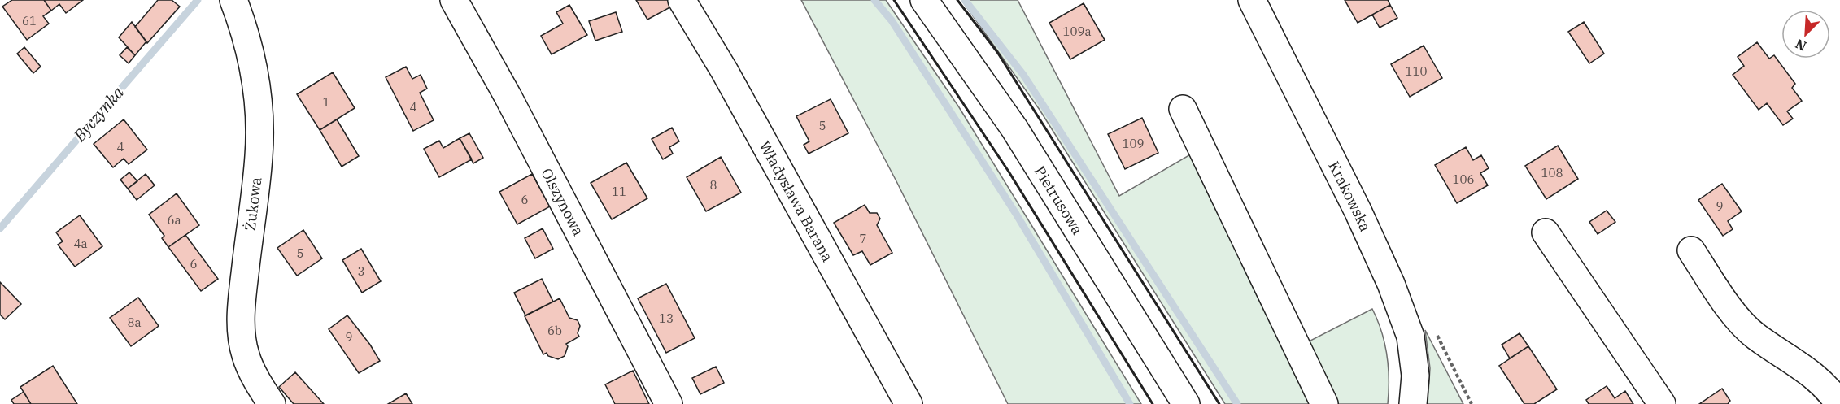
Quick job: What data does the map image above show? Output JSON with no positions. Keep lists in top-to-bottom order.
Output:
{
  "streets": {
    "street": [
      "Krakowska",
      "Pietrusowa",
      "Olszynowa",
      "Władysława Barana",
      "Żukowa"
    ]
  },
  "water": ["Byczynka"],
  "house_numbers": [
    "61",
    "109a",
    "110",
    "1",
    "4",
    "5",
    "109",
    "4",
    "108",
    "106",
    "8",
    "11",
    "6",
    "9",
    "6a",
    "7",
    "4a",
    "5",
    "6",
    "3",
    "13",
    "8a",
    "6b",
    "9"
  ],
  "north": "bottom left"
}
